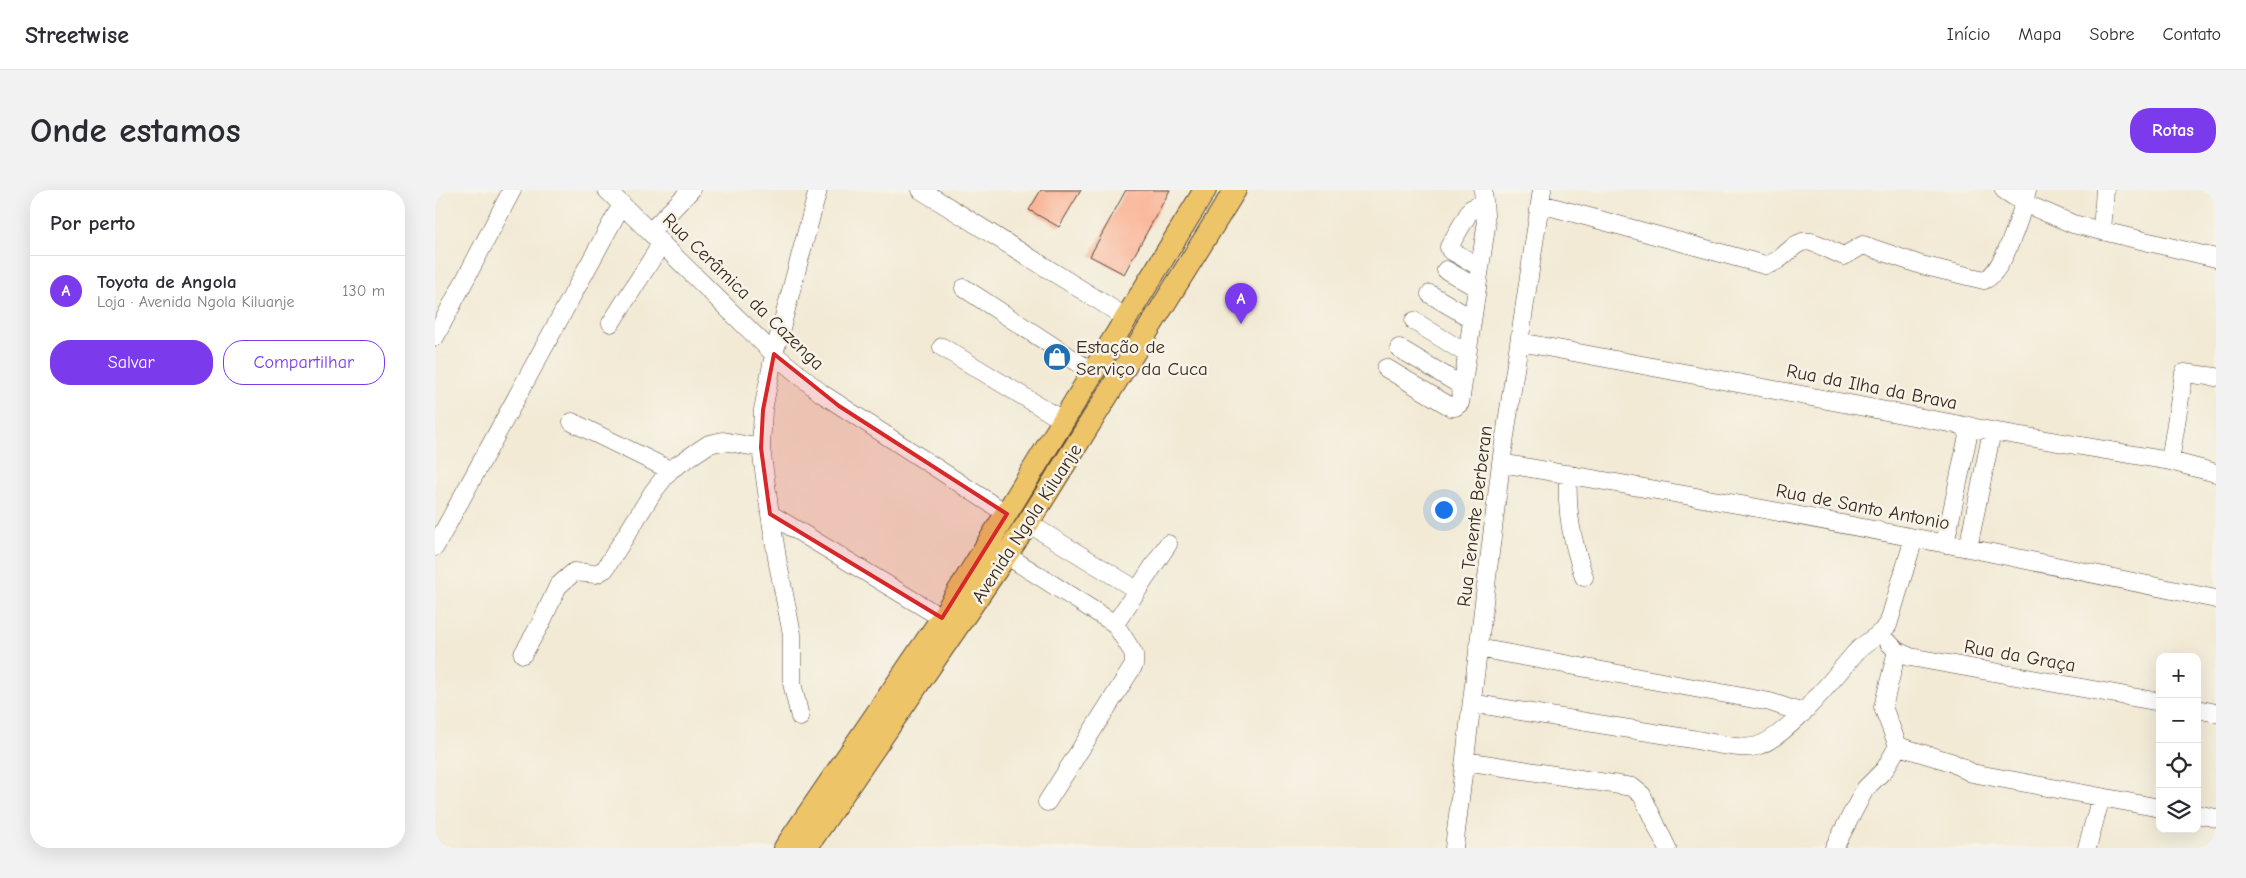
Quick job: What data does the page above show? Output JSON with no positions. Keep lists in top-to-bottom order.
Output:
{
  "streets": {
    "main road": ["Avenida Ngola Kiluanje"],
    "street": [
      "Rua Cerâmica da Cazenga",
      "Rua da Ilha da Brava",
      "Rua de Santo Antonio",
      "Rua Tenente Berberan",
      "Rua da Graça"
    ]
  },
  "crossings": [
    ["Rua Cerâmica da Cazenga", "Avenida Ngola Kiluanje"],
    ["Rua da Ilha da Brava", "Rua Tenente Berberan"],
    ["Rua de Santo Antonio", "Rua Tenente Berberan"]
  ],
  "places": {
    "shop": ["Estação de Serviço da Cuca"]
  },
  "page": {
    "header": "Streetwise",
    "nav": [
      "Início",
      "Mapa",
      "Sobre",
      "Contato"
    ],
    "buttons": [
      "Rotas",
      ["Salvar", "Compartilhar"]
    ],
    "title": "Onde estamos",
    "heading": "Por perto",
    "list": [
      {
        "mark": "A",
        "name": "Toyota de Angola",
        "note": "Loja · Avenida Ngola Kiluanje",
        "value": "130 m"
      }
    ],
    "pins": "A",
    "map_buttons": ["+", "−"]
  }
}
